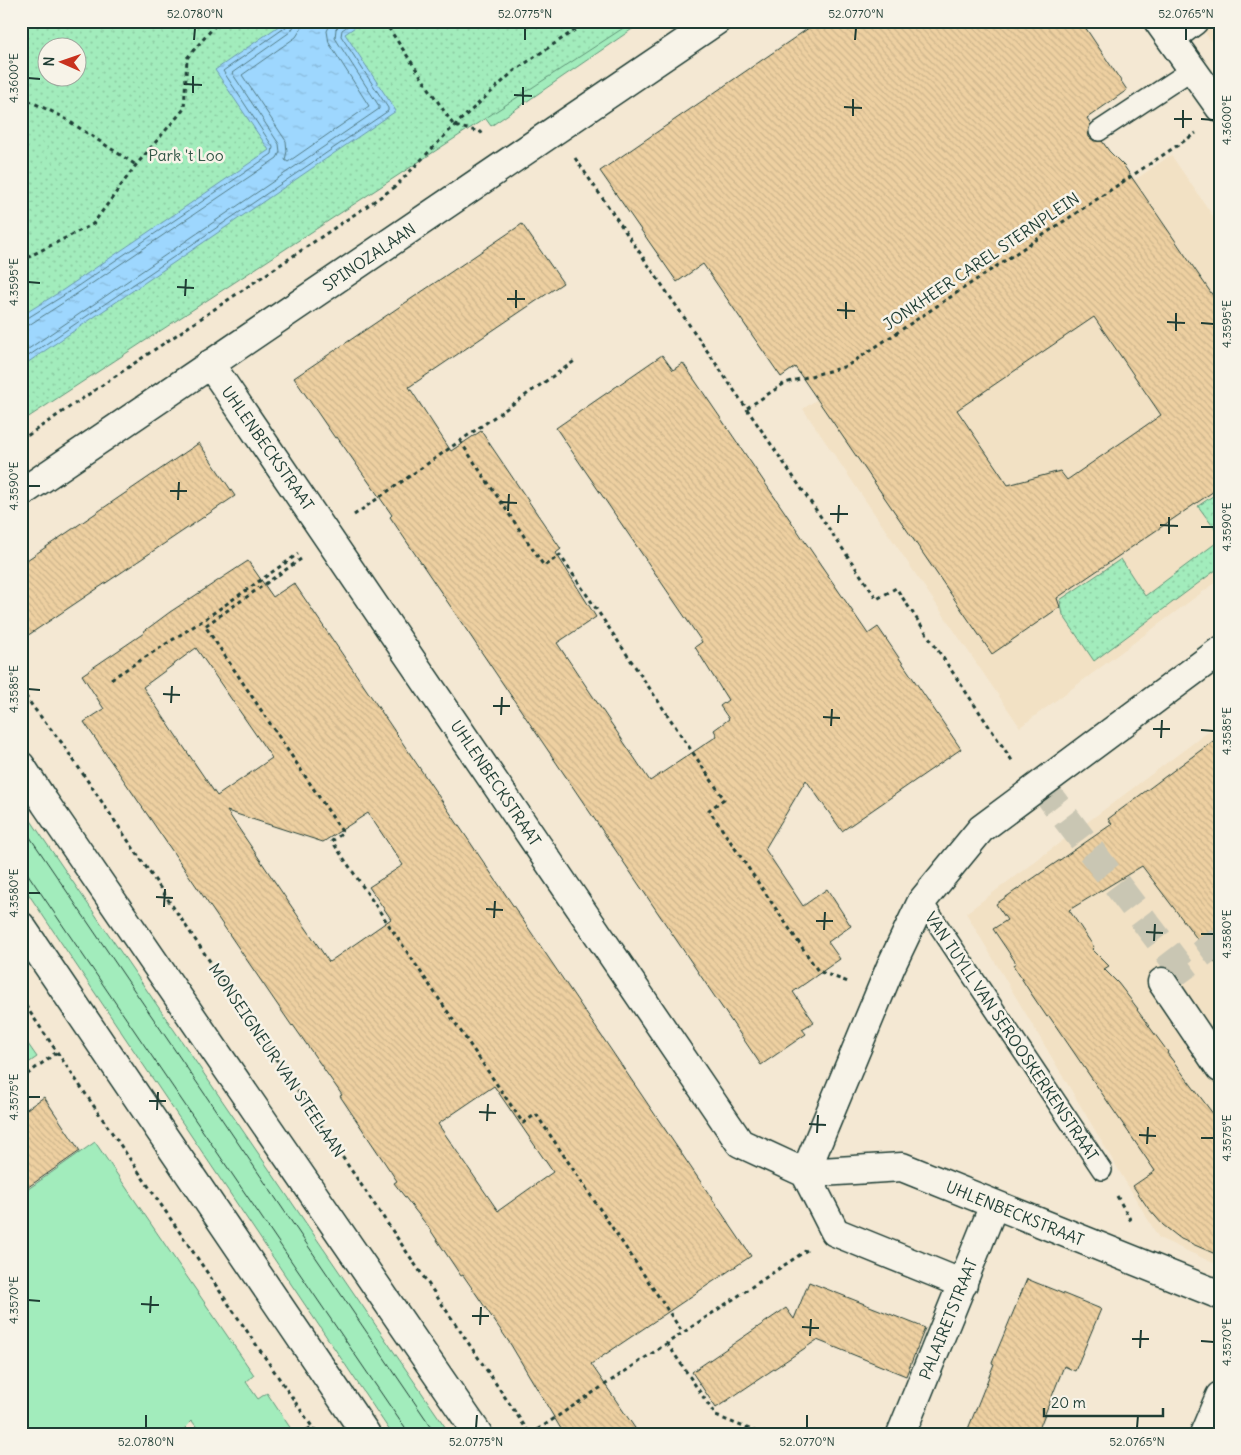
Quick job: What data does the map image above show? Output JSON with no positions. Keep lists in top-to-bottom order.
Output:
{
  "streets": {
    "street": [
      "SPINOZALAAN",
      "UHLENBECKSTRAAT",
      "VAN TUYLL VAN SEROOSKERKENSTRAAT",
      "PALAIRETSTRAAT"
    ],
    "path": ["JONKHEER CAREL STERNPLEIN", "MONSEIGNEUR VAN STEELAAN"]
  },
  "crossings": [
    ["SPINOZALAAN", "UHLENBECKSTRAAT"],
    ["UHLENBECKSTRAAT", "VAN TUYLL VAN SEROOSKERKENSTRAAT"],
    ["UHLENBECKSTRAAT", "PALAIRETSTRAAT"]
  ],
  "parks": ["Park 't Loo"],
  "scale_bar": "20 m",
  "north": "left",
  "coordinates": [
    "52.0780°N",
    "52.0775°N",
    "52.0770°N",
    "52.0765°N",
    "4.3600°E",
    "4.3595°E",
    "4.3590°E",
    "4.3585°E",
    "4.3580°E",
    "4.3575°E",
    "4.3570°E"
  ]
}
